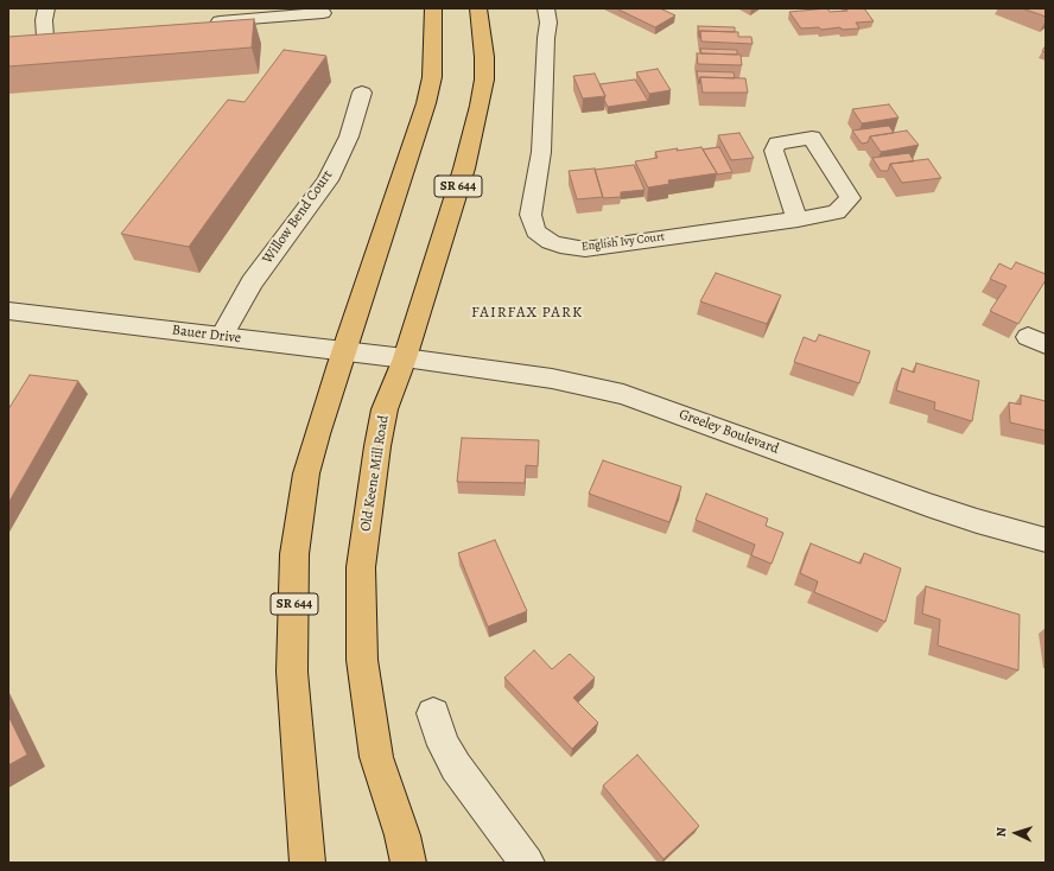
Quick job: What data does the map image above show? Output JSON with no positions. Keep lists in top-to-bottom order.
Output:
{
  "streets": {
    "main road": ["SR 644", "Old Keene Mill Road"],
    "street": [
      "Willow Bend Court",
      "English Ivy Court",
      "Bauer Drive",
      "Greeley Boulevard"
    ]
  },
  "crossings": [
    ["SR 644", "Bauer Drive"],
    ["Willow Bend Court", "Bauer Drive"],
    ["Bauer Drive", "Greeley Boulevard"],
    ["Bauer Drive", "Old Keene Mill Road"],
    ["Greeley Boulevard", "Old Keene Mill Road"]
  ],
  "districts": ["FAIRFAX PARK"],
  "north": "left"
}
